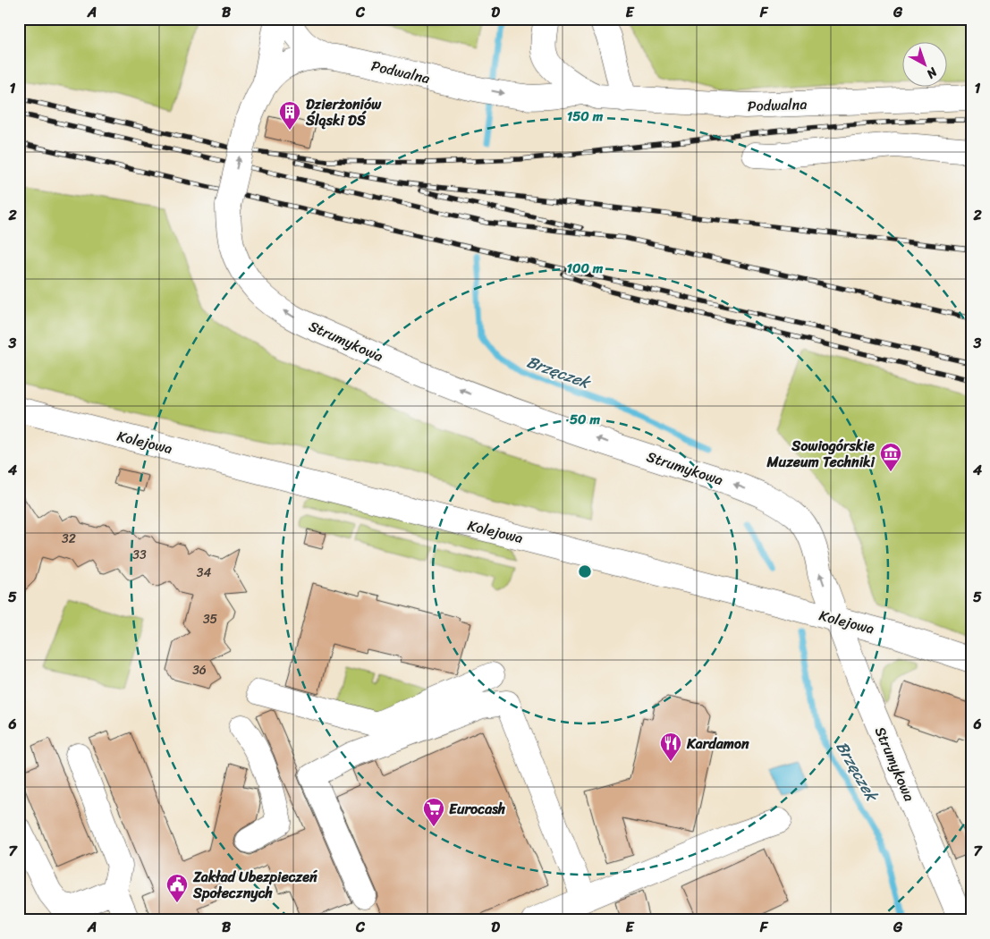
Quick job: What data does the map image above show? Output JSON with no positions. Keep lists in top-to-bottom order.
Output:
{
  "streets": {
    "street": ["Podwalna", "Strumykowa", "Kolejowa"]
  },
  "crossings": [
    ["Podwalna", "Strumykowa"],
    ["Strumykowa", "Kolejowa"]
  ],
  "one_way": ["Strumykowa"],
  "water": ["Brzęczek"],
  "places": {
    "building": ["Dzierżoniów Śląski DŚ"],
    "museum": ["Sowiogórskie Muzeum Techniki"],
    "restaurant": ["Kardamon"],
    "supermarket": ["Eurocash"],
    "public building": ["Zakład Ubezpieczeń Społecznych"]
  },
  "house_numbers": [
    "32",
    "33",
    "34",
    "35",
    "36"
  ],
  "north": "bottom right",
  "grid": {
    "columns": [
      "A",
      "B",
      "C",
      "D",
      "E",
      "F",
      "G"
    ],
    "rows": [
      "1",
      "2",
      "3",
      "4",
      "5",
      "6",
      "7"
    ]
  },
  "rings": ["150 m", "100 m", "50 m"]
}
